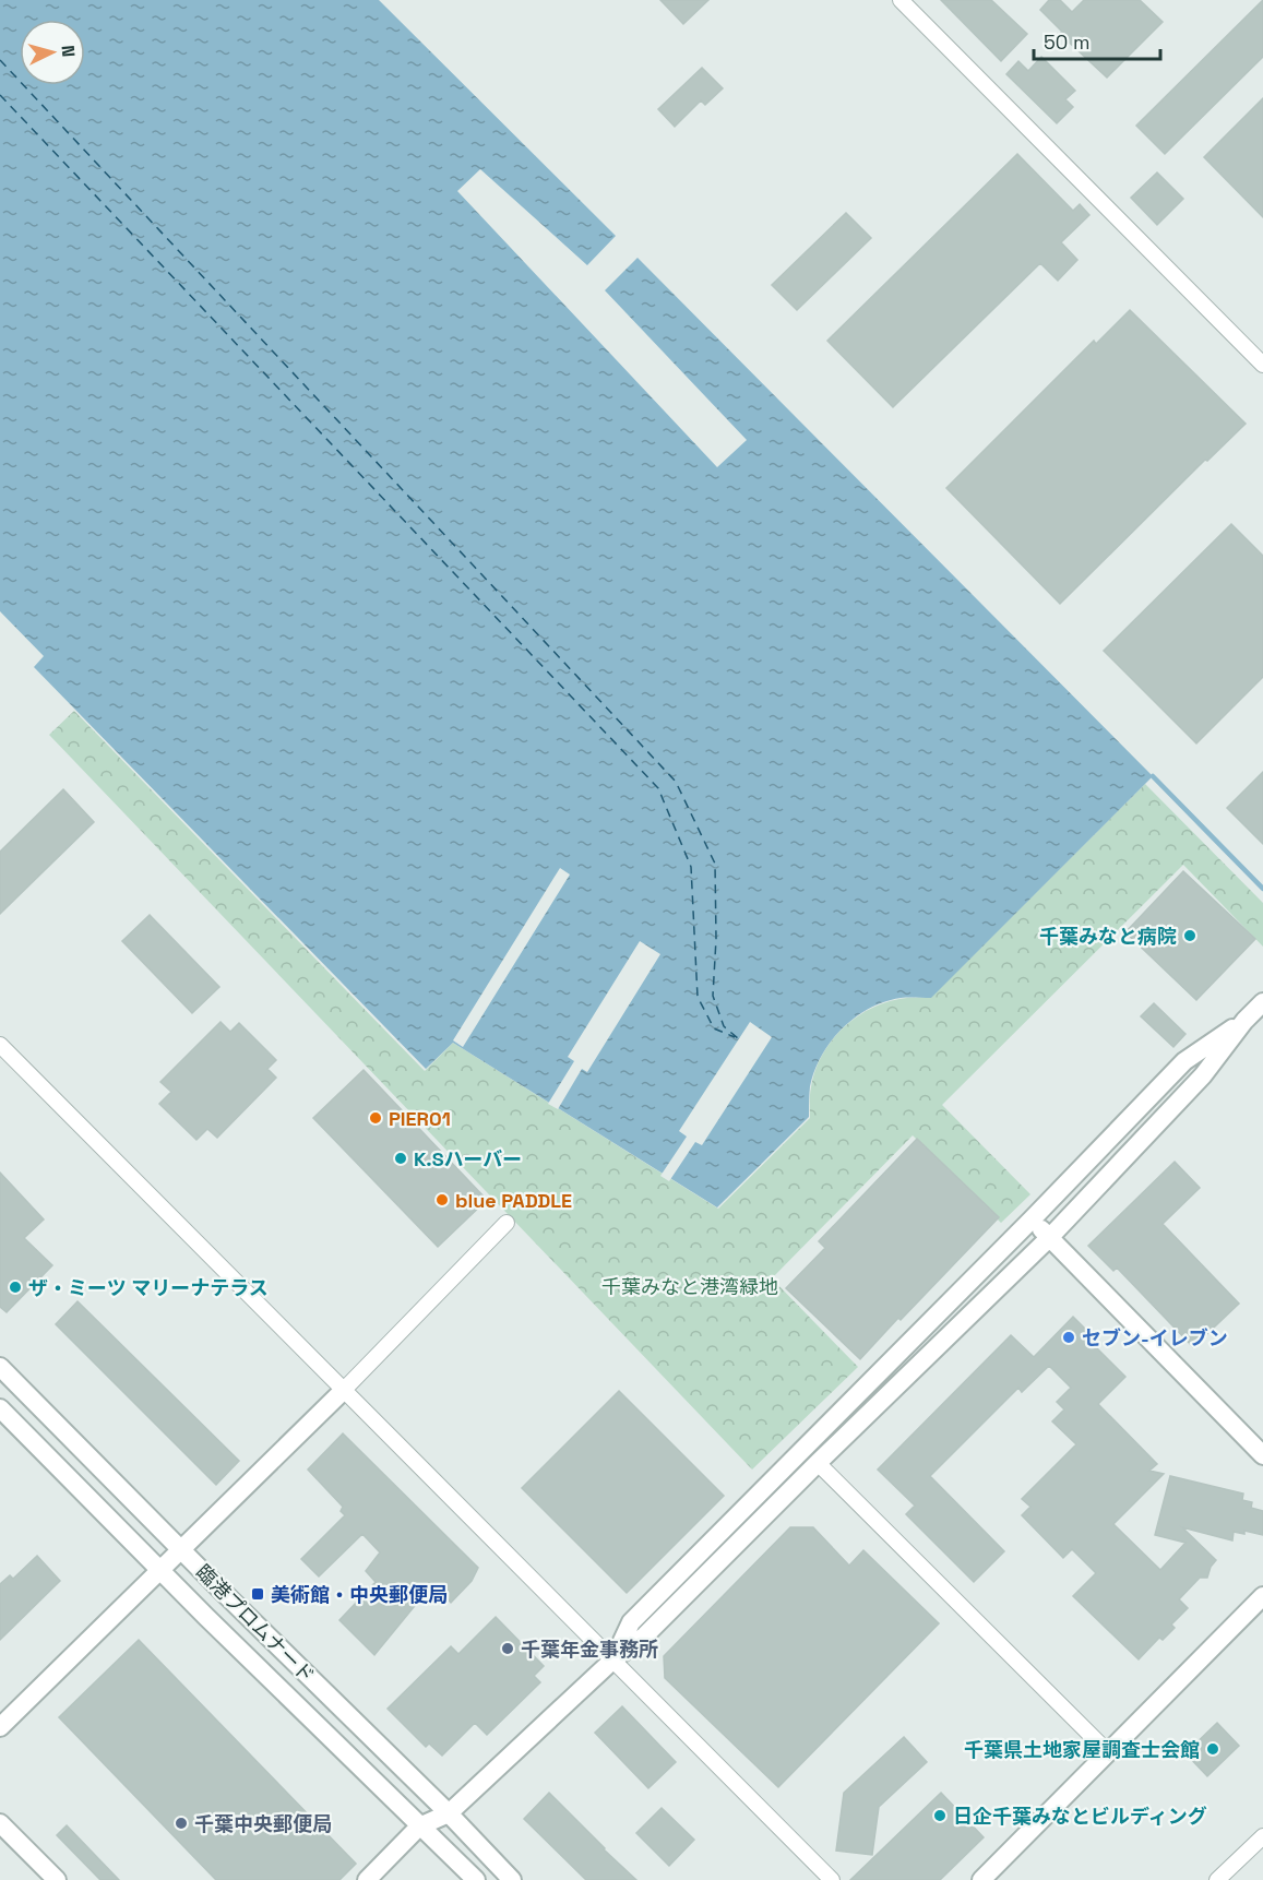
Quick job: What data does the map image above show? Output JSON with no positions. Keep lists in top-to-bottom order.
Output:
{
  "streets": {
    "street": ["臨港プロムナード"]
  },
  "parks": ["千葉みなと港湾緑地"],
  "places": {
    "other": [
      "千葉みなと病院",
      "PIER01",
      "K.Sハーバー",
      "blue PADDLE",
      "ザ・ミーツ マリーナテラス",
      "セブン-イレブン",
      "千葉年金事務所",
      "千葉県土地家屋調査士会館",
      "日企千葉みなとビルディング",
      "千葉中央郵便局"
    ],
    "transit": ["美術館・中央郵便局"]
  },
  "scale_bar": "50 m",
  "north": "right"
}
